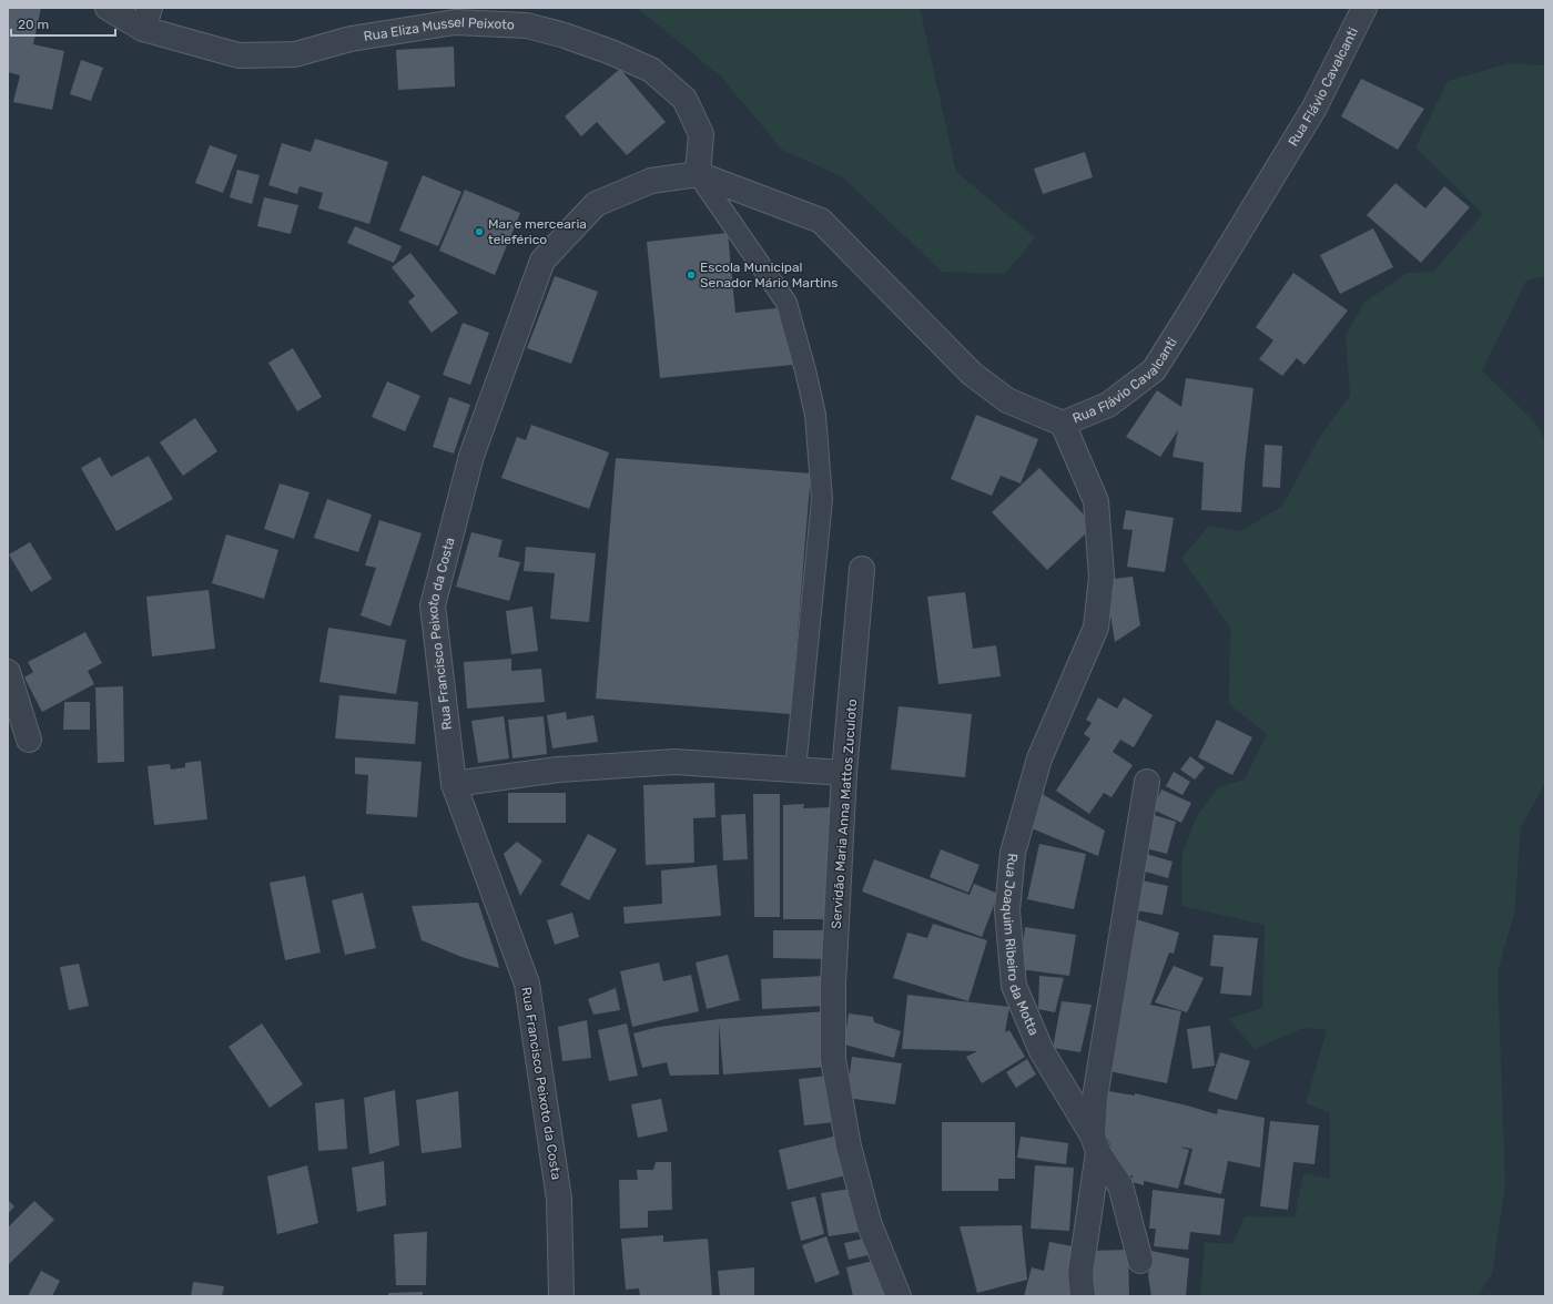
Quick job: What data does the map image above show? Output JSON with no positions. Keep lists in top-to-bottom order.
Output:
{
  "streets": {
    "street": [
      "Rua Eliza Mussel Peixoto",
      "Rua Flávio Cavalcanti",
      "Rua Francisco Peixoto da Costa",
      "Servidão Maria Anna Mattos Zuculoto",
      "Rua Joaquim Ribeiro da Motta"
    ]
  },
  "crossings": [
    ["Rua Eliza Mussel Peixoto", "Rua Flávio Cavalcanti"],
    ["Rua Eliza Mussel Peixoto", "Rua Francisco Peixoto da Costa"],
    ["Rua Flávio Cavalcanti", "Rua Francisco Peixoto da Costa"],
    ["Rua Flávio Cavalcanti", "Rua Joaquim Ribeiro da Motta"]
  ],
  "places": ["Mar e mercearia teleférico", "Escola Municipal Senador Mário Martins"],
  "scale_bar": "20 m"
}
